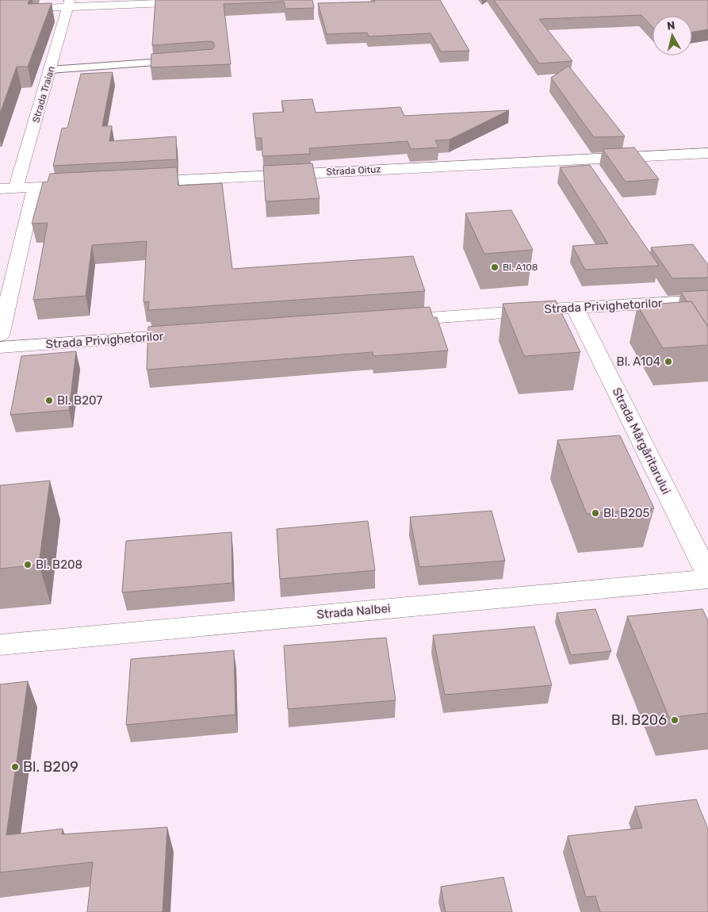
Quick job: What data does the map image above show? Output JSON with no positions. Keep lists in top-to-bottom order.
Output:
{
  "streets": {
    "street": [
      "Strada Traian",
      "Strada Oituz",
      "Strada Privighetorilor",
      "Strada Mărgăritarului",
      "Strada Nalbei"
    ]
  },
  "crossings": [
    ["Strada Privighetorilor", "Strada Mărgăritarului"]
  ],
  "places": [
    "Bl. A108",
    "Bl. A104",
    "Bl. B207",
    "Bl. B205",
    "Bl. B208",
    "Bl. B206",
    "Bl. B209"
  ],
  "north": "top"
}
